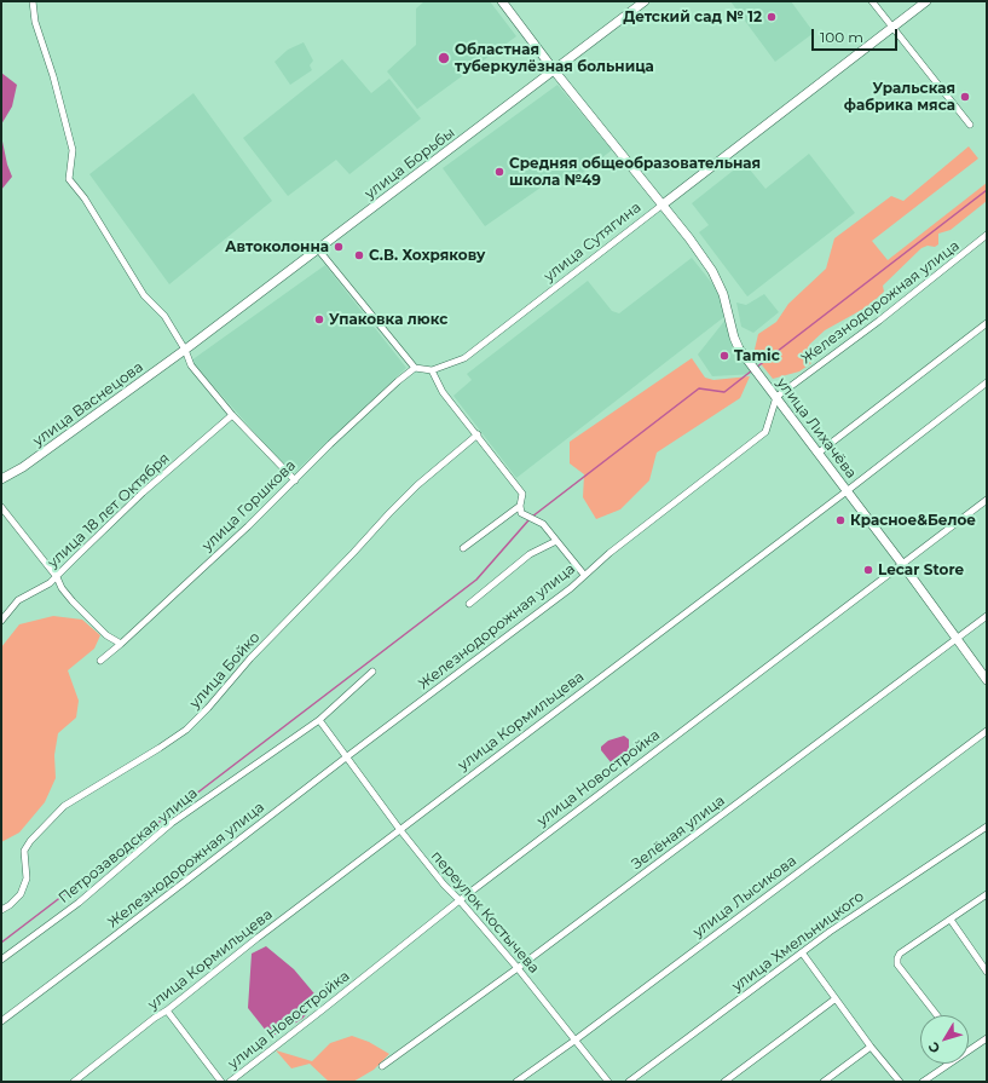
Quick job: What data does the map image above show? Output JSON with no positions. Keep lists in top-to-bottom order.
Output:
{
  "streets": {
    "street": [
      "улица Борьбы",
      "улица Сутягина",
      "Железнодорожная улица",
      "улица Васнецова",
      "улица Лихачёва",
      "улица Горшкова",
      "улица 18 лет Октября",
      "улица Бойко",
      "улица Кормильцева",
      "улица Новостройка",
      "Зелёная улица",
      "Петрозаводская улица",
      "улица Лысикова",
      "переулок Костычева",
      "улица Хмельницкого"
    ]
  },
  "crossings": [
    ["улица Борьбы", "улица Васнецова"],
    ["улица Борьбы", "улица Лихачёва"],
    ["улица Сутягина", "улица Лихачёва"],
    ["Железнодорожная улица", "улица Лихачёва"],
    ["Железнодорожная улица", "переулок Костычева"],
    ["улица Лихачёва", "улица Кормильцева"],
    ["улица Лихачёва", "улица Новостройка"],
    ["улица Лихачёва", "Зелёная улица"],
    ["улица Кормильцева", "переулок Костычева"],
    ["улица Новостройка", "переулок Костычева"],
    ["Зелёная улица", "переулок Костычева"],
    ["Петрозаводская улица", "переулок Костычева"],
    ["улица Лысикова", "переулок Костычева"]
  ],
  "places": [
    "Детский сад № 12",
    "Областная туберкулёзная больница",
    "Уральская фабрика мяса",
    "Средняя общеобразовательная школа №49",
    "Автоколонна",
    "С.В. Хохрякову",
    "Упаковка люкс",
    "Tamic",
    "Красное&Белое",
    "Lecar Store"
  ],
  "scale_bar": "100 m",
  "north": "bottom left"
}
